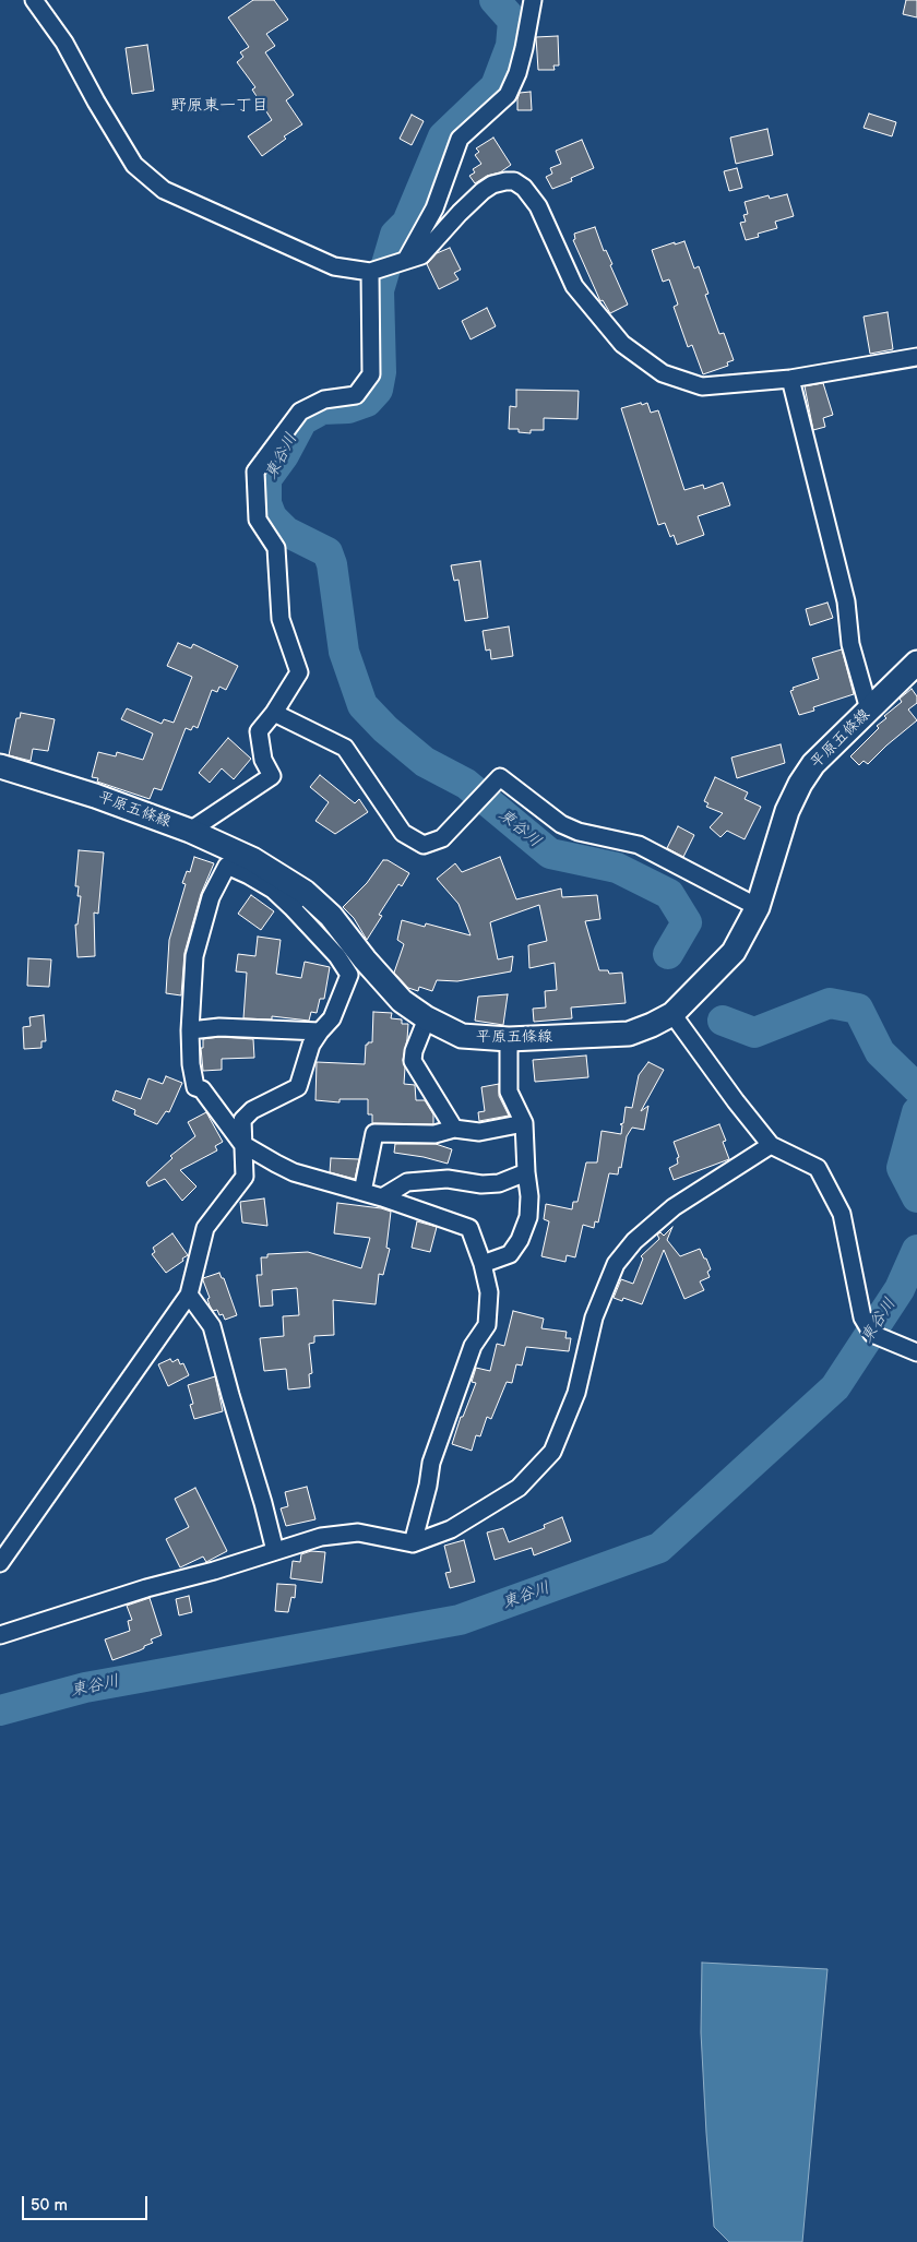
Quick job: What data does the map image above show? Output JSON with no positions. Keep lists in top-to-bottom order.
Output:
{
  "streets": {
    "main road": ["平原五條線"]
  },
  "districts": ["野原東一丁目"],
  "water": ["東谷川"],
  "scale_bar": "50 m"
}
